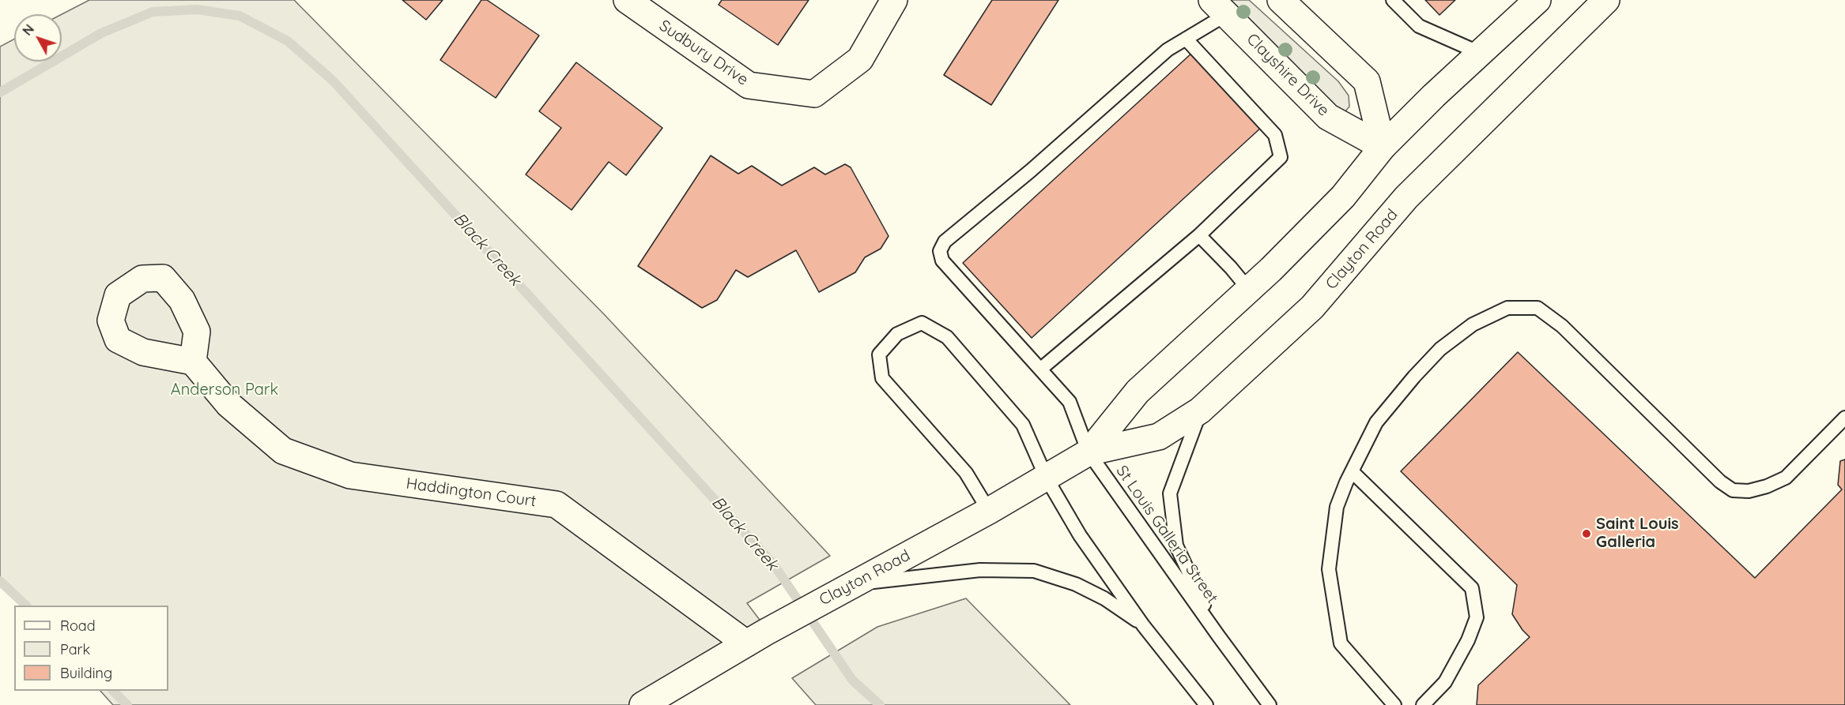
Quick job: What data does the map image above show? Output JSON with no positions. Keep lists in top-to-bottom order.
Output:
{
  "streets": {
    "main road": [
      "Sudbury Drive",
      "Clayshire Drive",
      "Clayton Road",
      "Haddington Court"
    ],
    "lane": ["St Louis Galleria Street"]
  },
  "crossings": [
    ["Clayshire Drive", "Clayton Road"],
    ["Clayshire Drive", "St Louis Galleria Street"],
    ["Clayton Road", "Haddington Court"],
    ["Clayton Road", "St Louis Galleria Street"]
  ],
  "water": ["Black Creek"],
  "parks": ["Anderson Park"],
  "places": ["Saint Louis Galleria"],
  "legend": ["Road", "Park", "Building"],
  "north": "top left"
}
